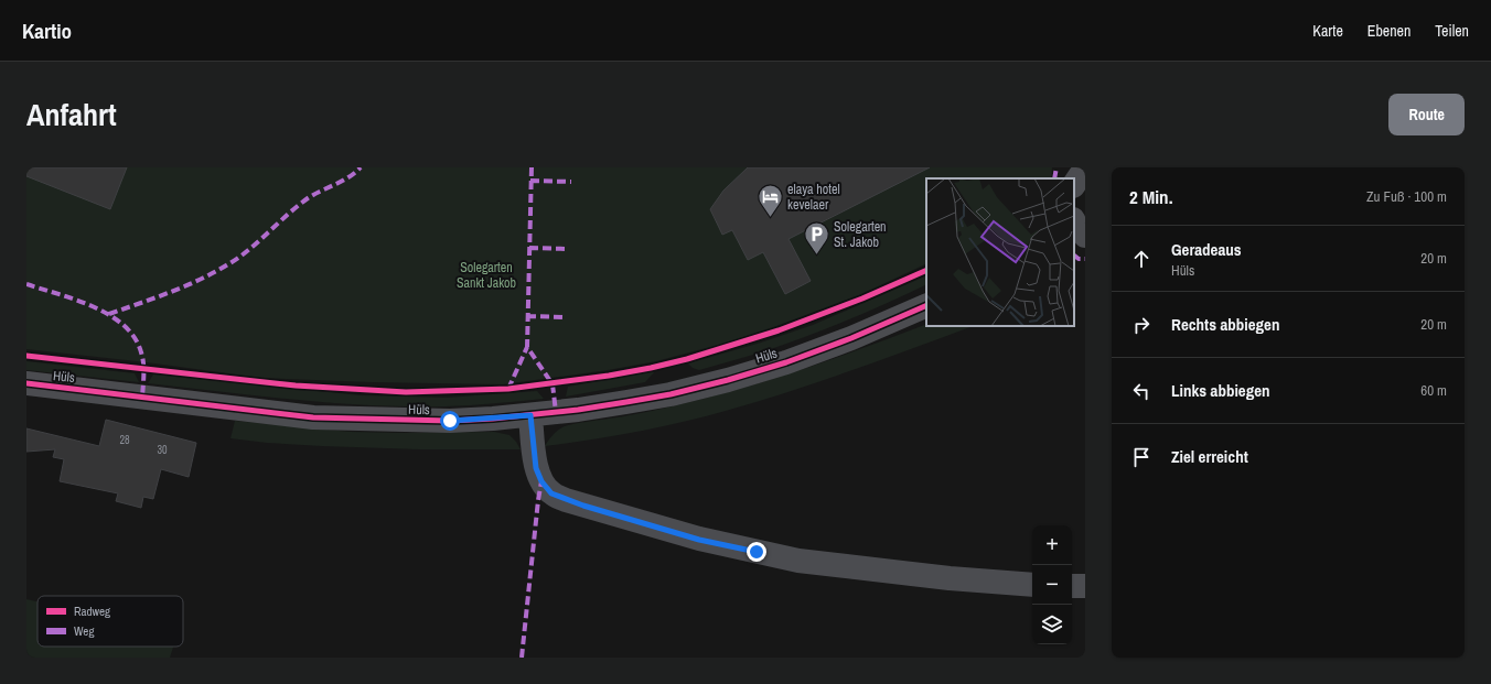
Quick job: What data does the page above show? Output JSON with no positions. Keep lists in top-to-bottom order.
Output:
{
  "streets": {
    "street": ["Hüls"]
  },
  "parks": ["Solegarten Sankt Jakob"],
  "places": {
    "hotel": ["elaya hotel kevelaer"],
    "parking": ["Solegarten St. Jakob"]
  },
  "house_numbers": ["28", "30"],
  "legend": ["Radweg", "Weg"],
  "page": {
    "header": "Kartio",
    "nav": ["Karte", "Ebenen", "Teilen"],
    "title": "Anfahrt",
    "buttons": "Route",
    "heading": ["2 Min.", "Zu Fuß · 100 m"],
    "list": [
      ["Geradeaus", "Hüls", "20 m"],
      ["Rechts abbiegen", "20 m"],
      ["Links abbiegen", "60 m"],
      "Ziel erreicht"
    ],
    "map_buttons": ["+", "−"]
  }
}
